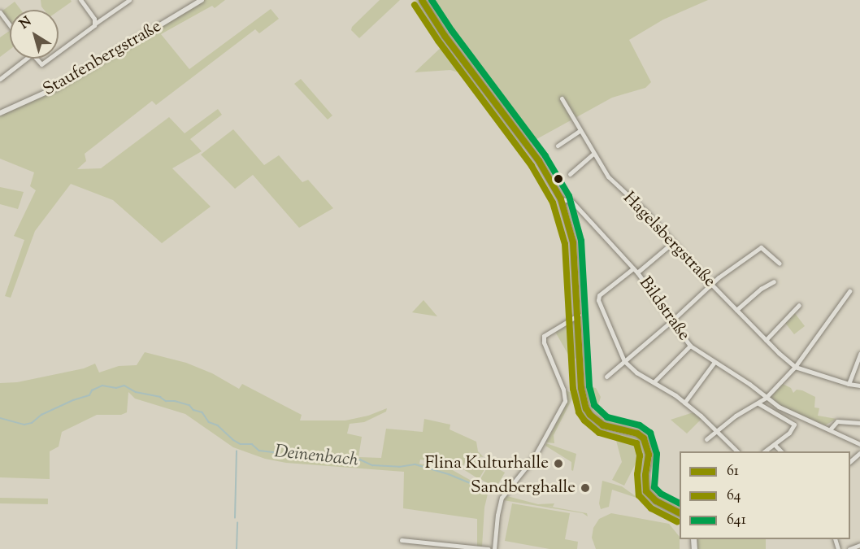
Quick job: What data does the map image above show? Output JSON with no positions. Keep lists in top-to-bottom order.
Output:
{
  "streets": {
    "street": ["Staufenbergstraße", "Hagelsbergstraße", "Bildstraße"]
  },
  "water": ["Deinenbach"],
  "places": ["Flina Kulturhalle", "Sandberghalle"],
  "lines": ["transit line 61", "transit line 641", "transit line 64"],
  "legend": ["61", "64", "641"],
  "north": "top left"
}
